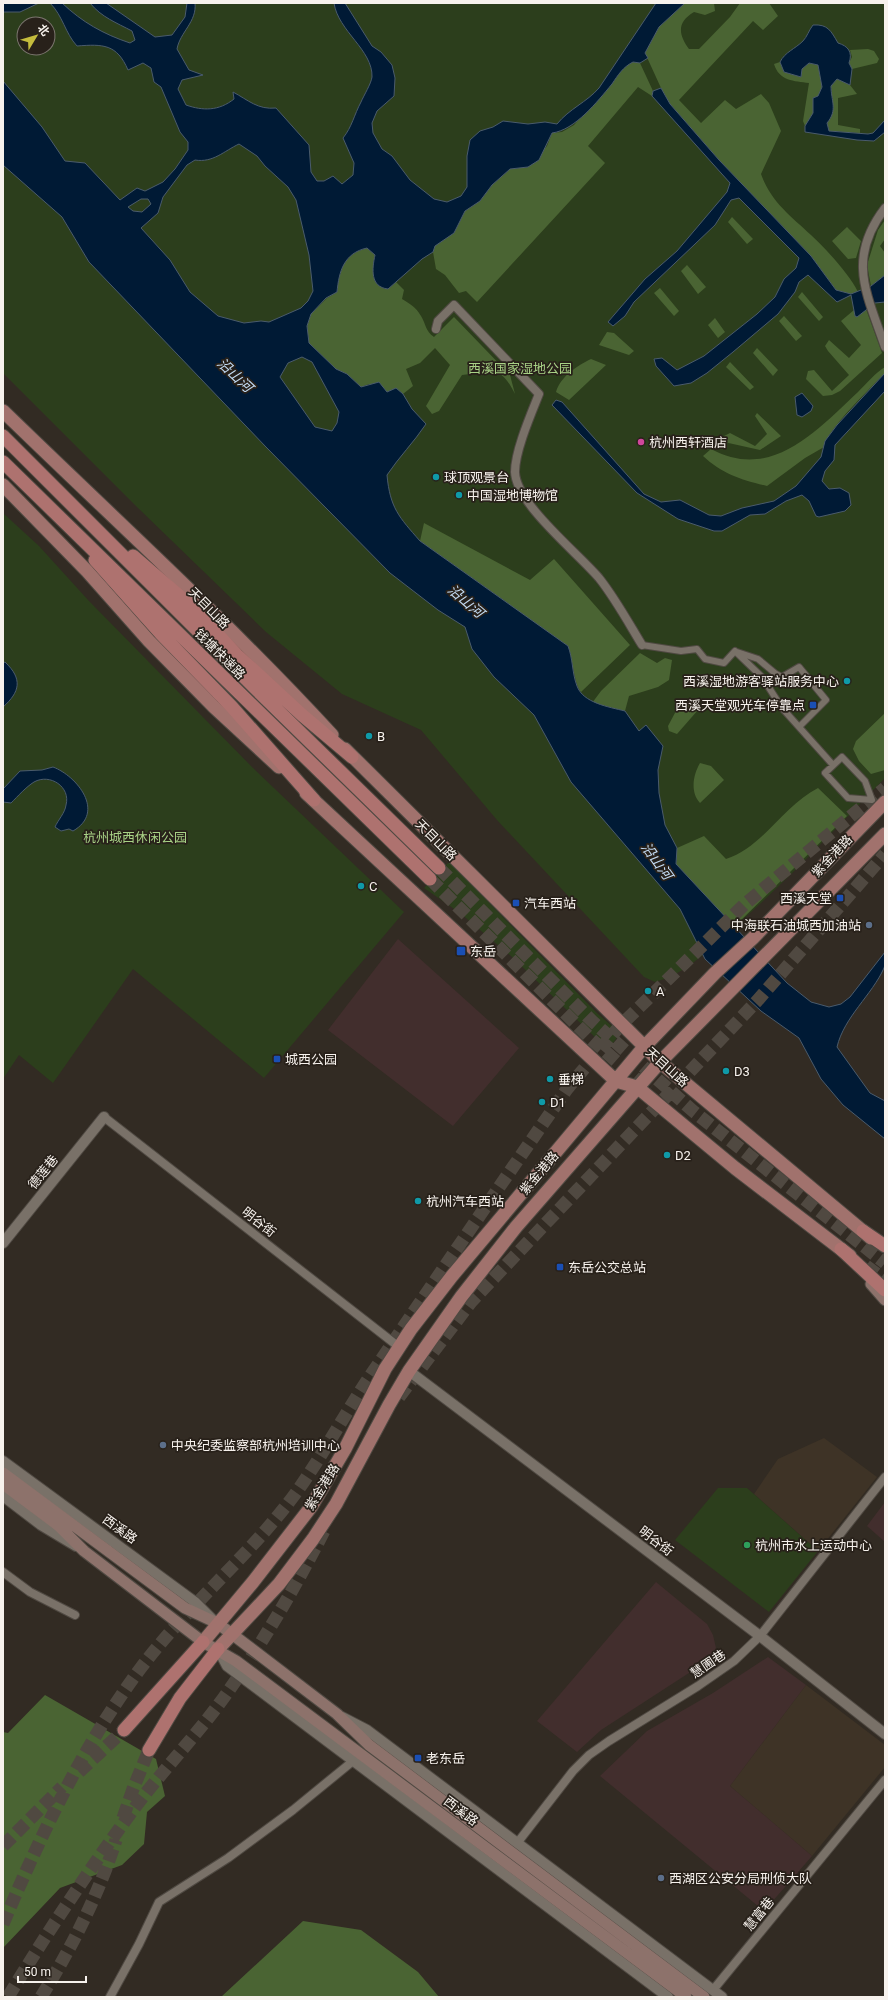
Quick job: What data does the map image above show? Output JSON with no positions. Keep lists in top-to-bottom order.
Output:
{
  "streets": {
    "highway": ["钱塘快速路"],
    "main road": ["天目山路", "紫金港路", "西溪路"],
    "street": [
      "德莲巷",
      "明谷街",
      "慧圃巷",
      "慧富巷"
    ]
  },
  "crossings": [
    ["天目山路", "紫金港路"],
    ["紫金港路", "明谷街"],
    ["紫金港路", "西溪路"],
    ["德莲巷", "明谷街"],
    ["明谷街", "慧圃巷"],
    ["西溪路", "慧圃巷"],
    ["西溪路", "慧富巷"]
  ],
  "water": ["沿山河"],
  "parks": ["西溪国家湿地公园", "杭州城西休闲公园"],
  "places": {
    "other": [
      "杭州西轩酒店",
      "球顶观景台",
      "中国湿地博物馆",
      "西溪湿地游客驿站服务中心",
      "B",
      "C",
      "中海联石油城西加油站",
      "A",
      "D3",
      "垂梯",
      "D1",
      "D2",
      "杭州汽车西站",
      "中央纪委监察部杭州培训中心",
      "杭州市水上运动中心",
      "西湖区公安分局刑侦大队"
    ],
    "transit": [
      "西溪天堂观光车停靠点",
      "西溪天堂",
      "汽车西站",
      "东岳",
      "城西公园",
      "东岳公交总站",
      "老东岳"
    ]
  },
  "scale_bar": "50 m",
  "north": "top right"
}
